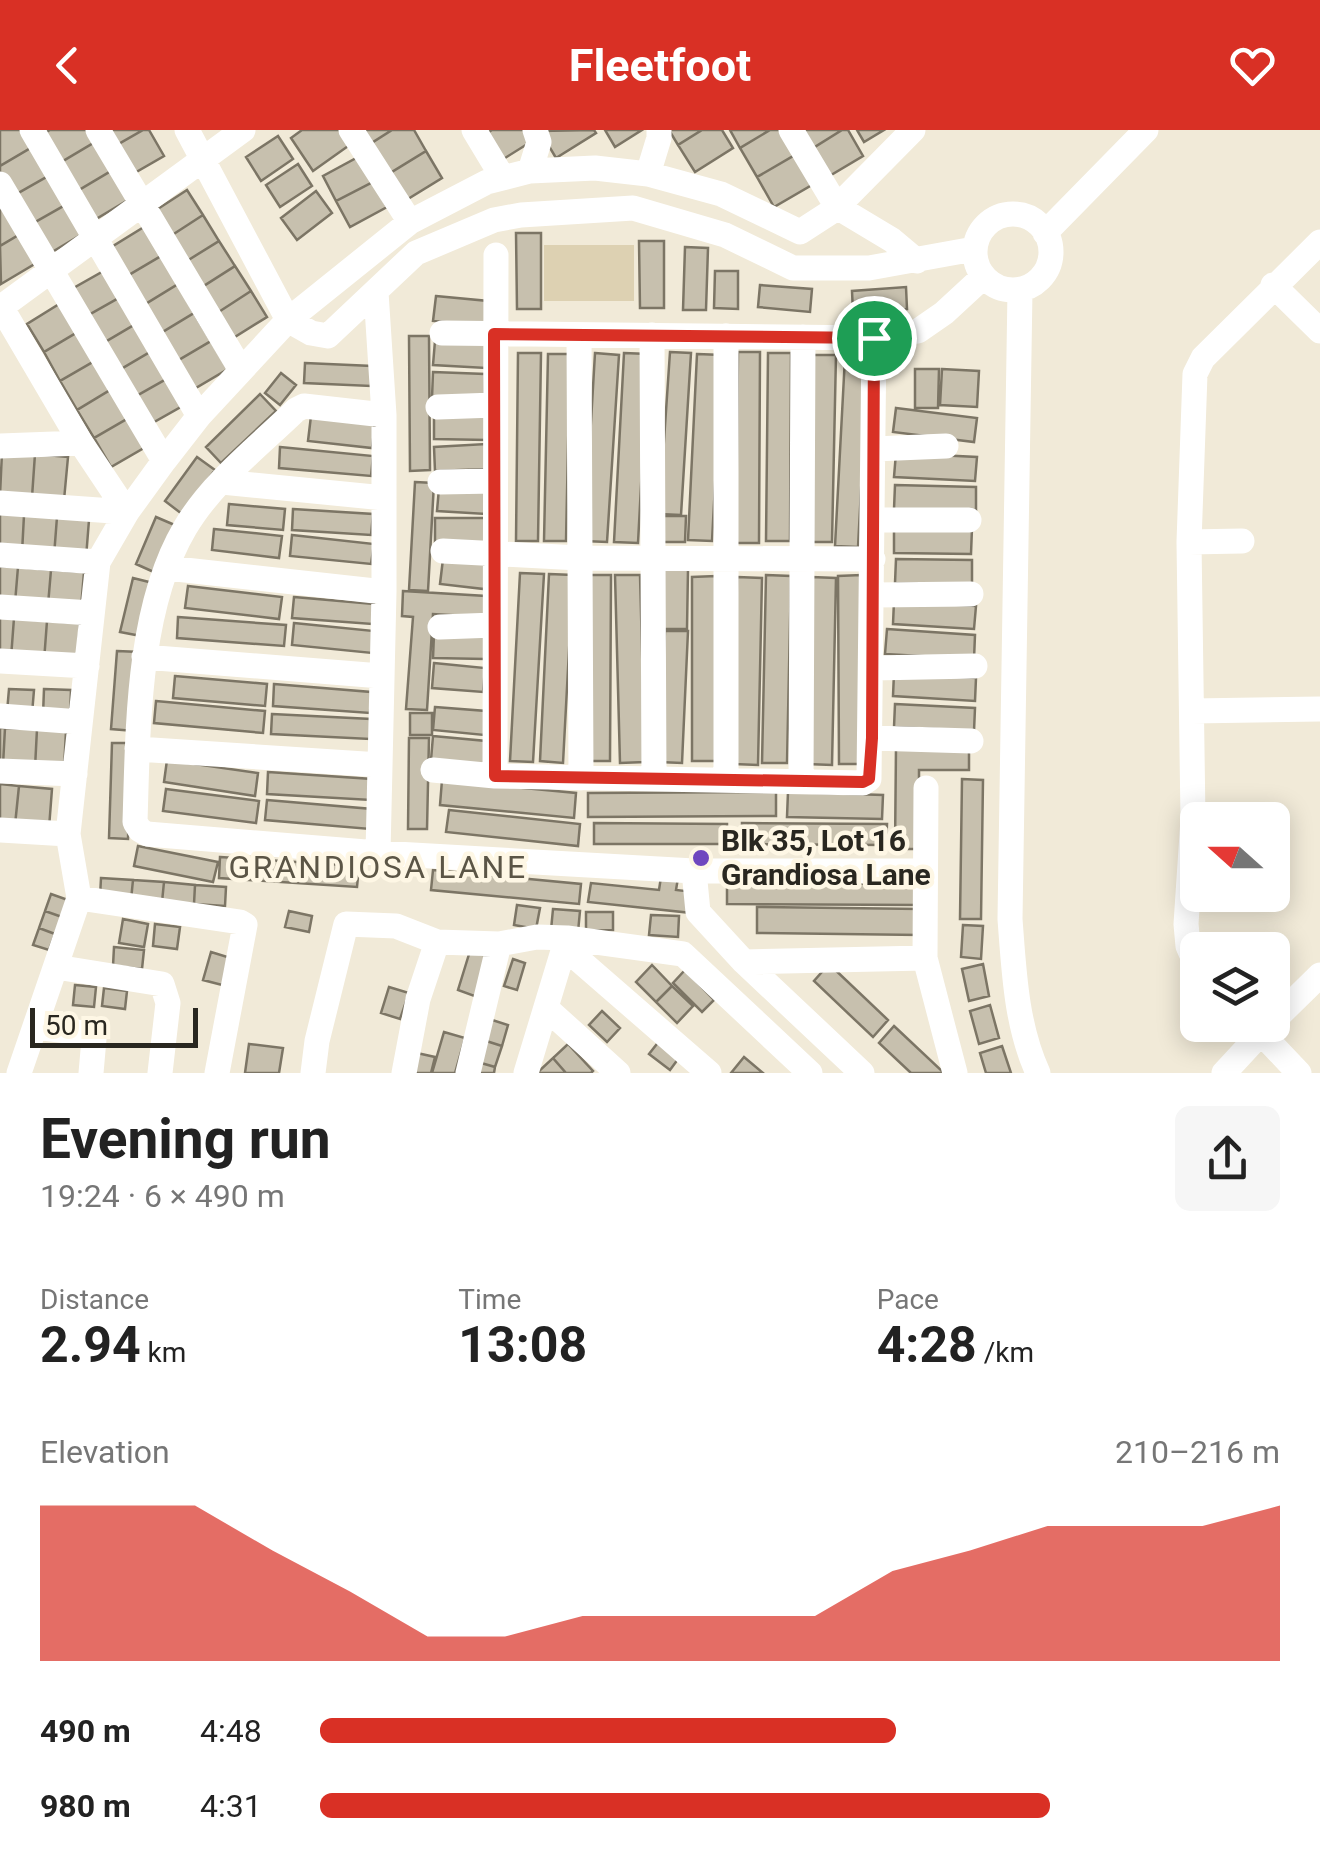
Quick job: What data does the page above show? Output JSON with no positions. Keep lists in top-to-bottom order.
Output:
{
  "districts": ["GRANDIOSA LANE"],
  "places": ["Blk 35, Lot 16 Grandiosa Lane"],
  "scale_bar": "50 m",
  "north": "left",
  "page": {
    "header": "Fleetfoot",
    "scale": "50 m",
    "heading": ["Evening run", "19:24 · 6 × 490 m"],
    "stats": [
      ["Distance", "2.94 km"],
      ["Time", "13:08"],
      ["Pace", "4:28 /km"]
    ],
    "chart": ["Elevation", "210–216 m"],
    "list": [
      {
        "name": "490 m",
        "note": "4:48"
      },
      {
        "name": "980 m",
        "note": "4:31"
      }
    ]
  }
}
